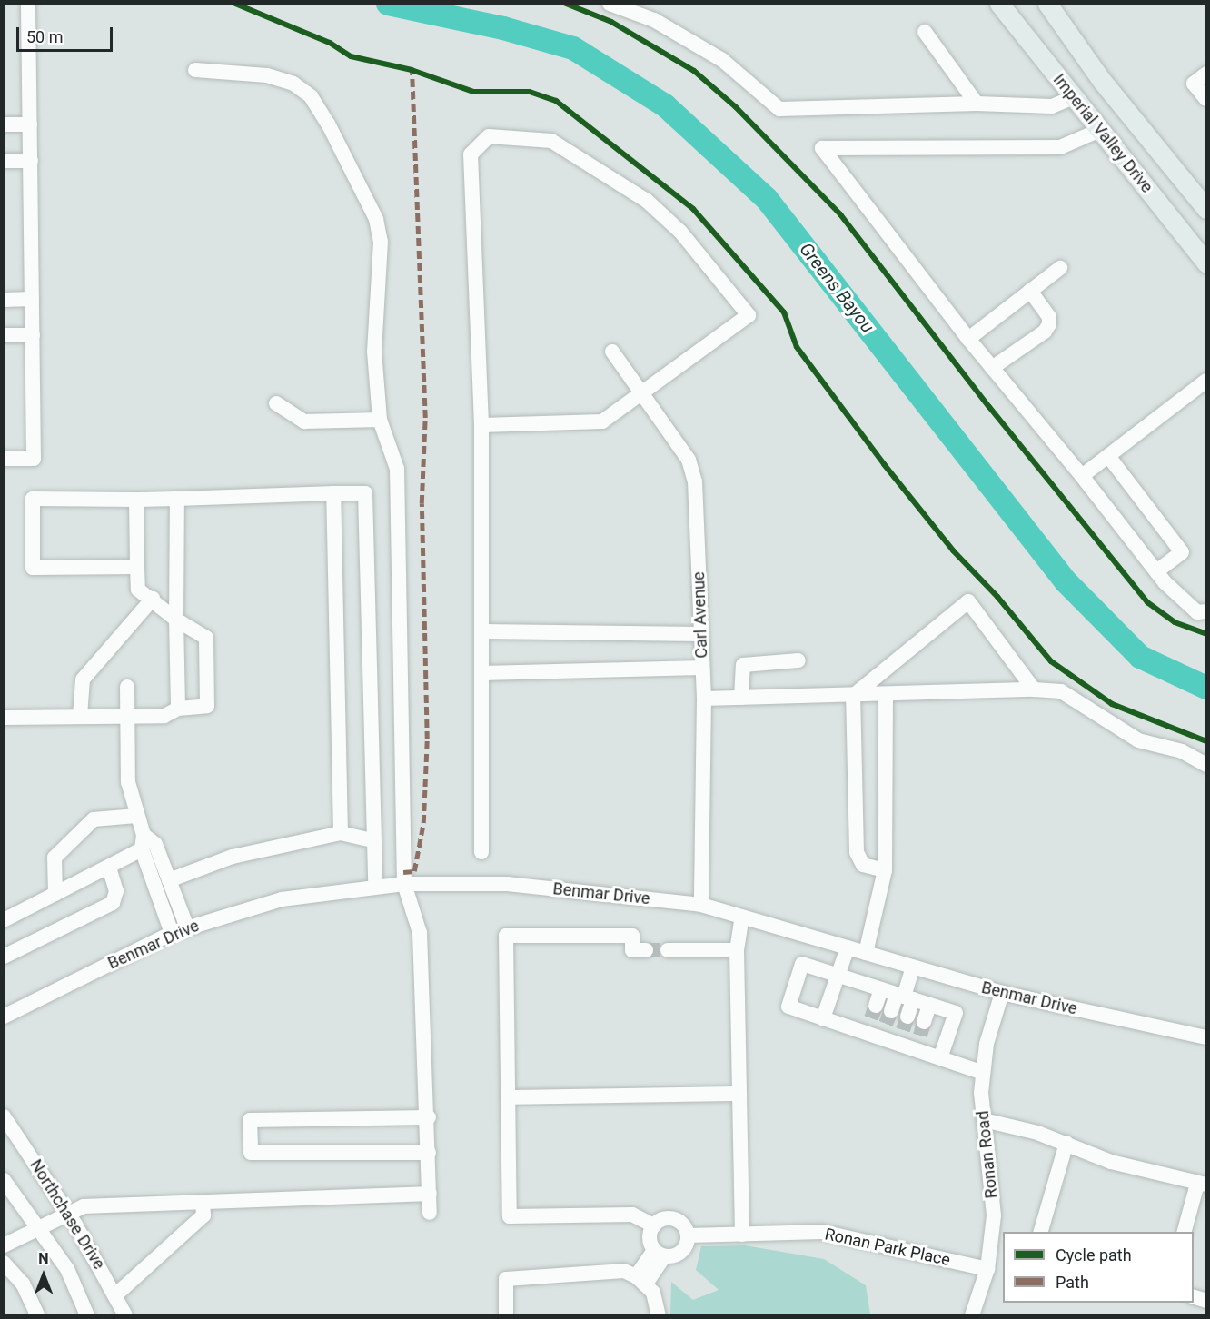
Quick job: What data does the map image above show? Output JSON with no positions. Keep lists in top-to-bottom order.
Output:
{
  "streets": {
    "main road": ["Imperial Valley Drive"],
    "street": [
      "Carl Avenue",
      "Benmar Drive",
      "Ronan Road",
      "Northchase Drive",
      "Ronan Park Place"
    ]
  },
  "crossings": [
    ["Carl Avenue", "Benmar Drive"],
    ["Benmar Drive", "Ronan Road"],
    ["Ronan Road", "Ronan Park Place"]
  ],
  "water": ["Greens Bayou"],
  "legend": ["Cycle path", "Path"],
  "scale_bar": "50 m",
  "north": "top"
}
